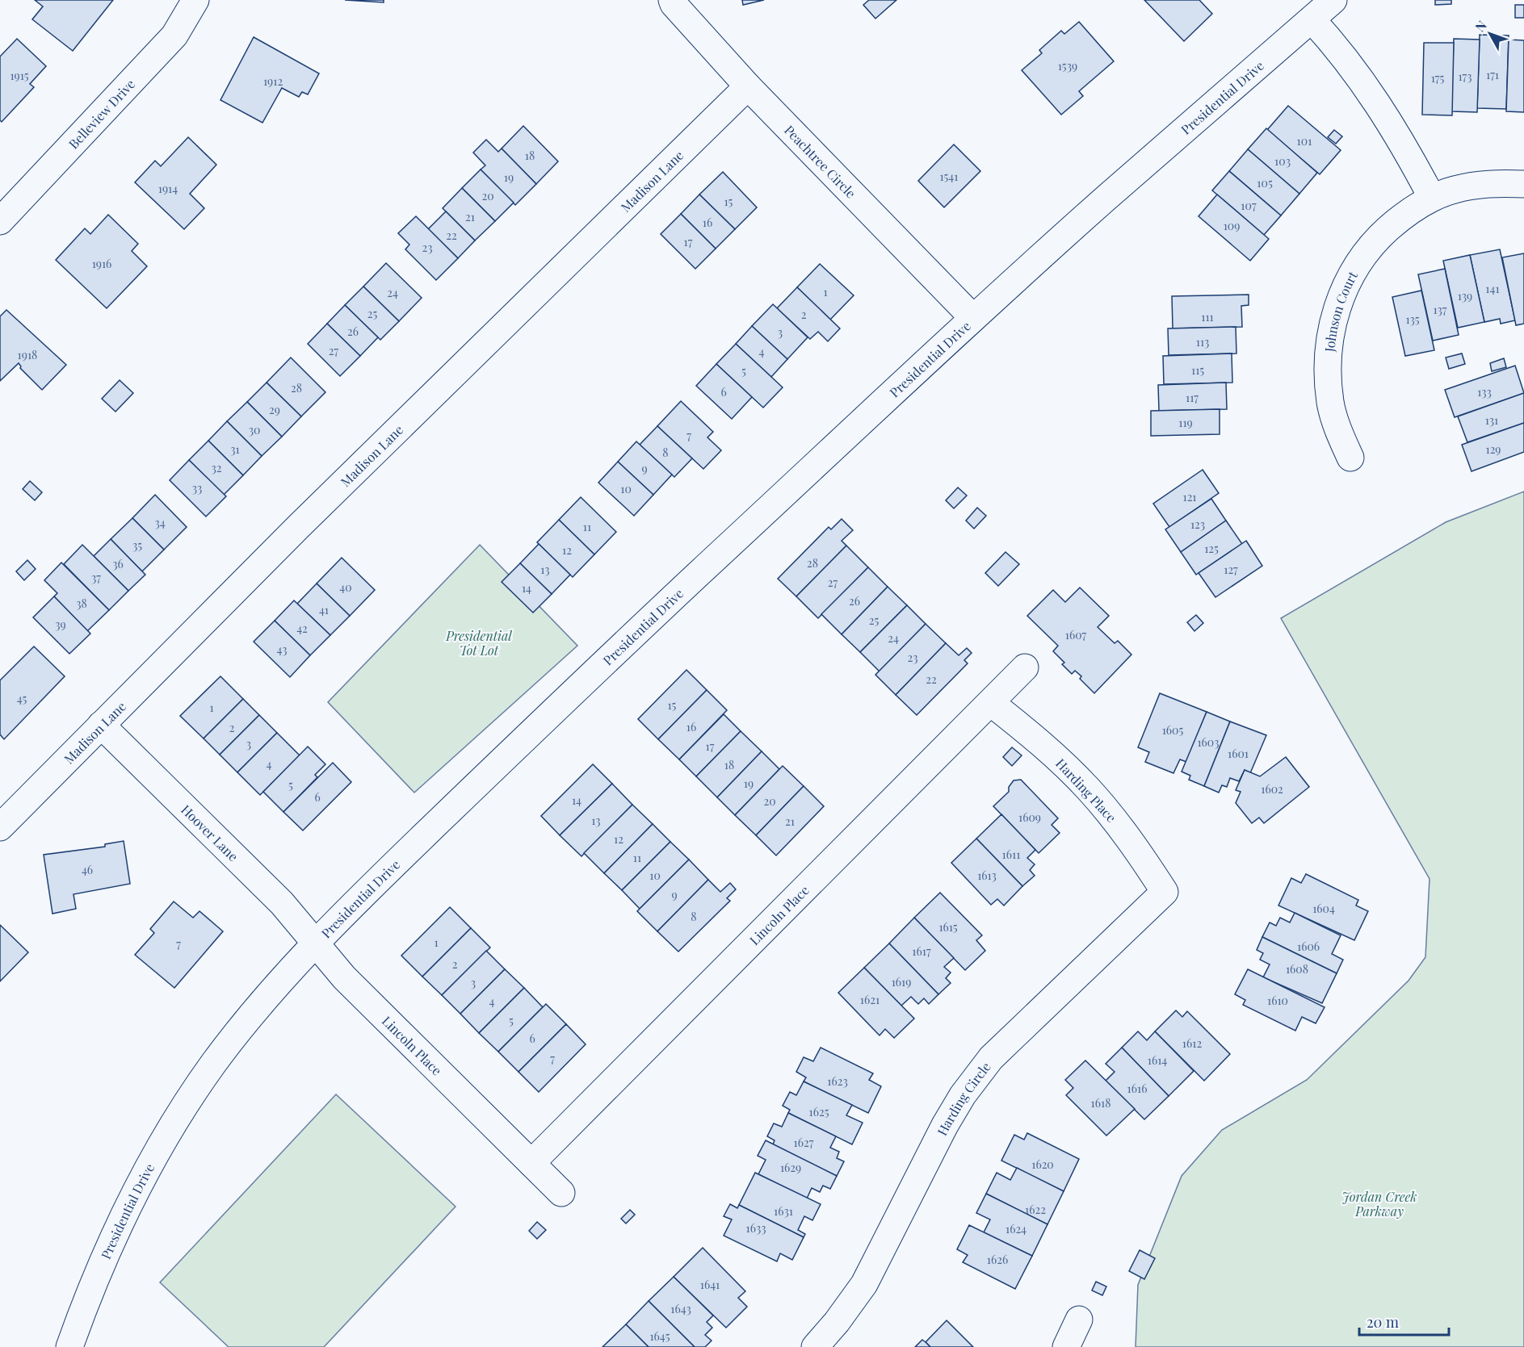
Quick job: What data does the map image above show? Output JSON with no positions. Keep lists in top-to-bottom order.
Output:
{
  "streets": {
    "street": [
      "Presidential Drive",
      "Belleview Drive",
      "Peachtree Circle",
      "Madison Lane",
      "Johnson Court",
      "Harding Place",
      "Hoover Lane",
      "Lincoln Place",
      "Harding Circle"
    ]
  },
  "crossings": [
    ["Presidential Drive", "Peachtree Circle"],
    ["Presidential Drive", "Hoover Lane"],
    ["Presidential Drive", "Lincoln Place"],
    ["Peachtree Circle", "Madison Lane"],
    ["Madison Lane", "Hoover Lane"],
    ["Harding Place", "Lincoln Place"],
    ["Harding Place", "Harding Circle"],
    ["Hoover Lane", "Lincoln Place"]
  ],
  "parks": ["Presidential Tot Lot", "Jordan Creek Parkway"],
  "house_numbers": [
    "1539",
    "171",
    "1915",
    "173",
    "175",
    "1912",
    "101",
    "18",
    "103",
    "1541",
    "19",
    "105",
    "1914",
    "20",
    "15",
    "107",
    "21",
    "16",
    "109",
    "22",
    "17",
    "23",
    "1916",
    "141",
    "1",
    "24",
    "139",
    "137",
    "25",
    "2",
    "111",
    "135",
    "26",
    "3",
    "113",
    "27",
    "4",
    "1918",
    "115",
    "5",
    "28",
    "6",
    "133",
    "117",
    "29",
    "131",
    "119",
    "30",
    "7",
    "31",
    "129",
    "8",
    "32",
    "9",
    "33",
    "10",
    "121",
    "34",
    "123",
    "11",
    "35",
    "125",
    "12",
    "28",
    "36",
    "13",
    "127",
    "37",
    "27",
    "40",
    "14",
    "26",
    "38",
    "41",
    "25",
    "39",
    "42",
    "1607",
    "24",
    "43",
    "23",
    "22",
    "45",
    "15",
    "1",
    "16",
    "2",
    "1605",
    "1603",
    "3",
    "17",
    "1601",
    "4",
    "18",
    "19",
    "5",
    "1602",
    "6",
    "14",
    "20",
    "1609",
    "13",
    "21",
    "12",
    "1611",
    "11",
    "46",
    "10",
    "1613",
    "9",
    "1604",
    "8",
    "1615",
    "1",
    "7",
    "1606",
    "1617",
    "2",
    "1608",
    "1619",
    "3",
    "1621",
    "1610",
    "4",
    "5",
    "6",
    "1612",
    "7",
    "1614",
    "1623",
    "1616",
    "1618",
    "1625",
    "1627",
    "1620",
    "1629",
    "1622",
    "1631",
    "1633",
    "1624",
    "1626",
    "1641",
    "1643",
    "1645"
  ],
  "scale_bar": "20 m",
  "north": "top left"
}
